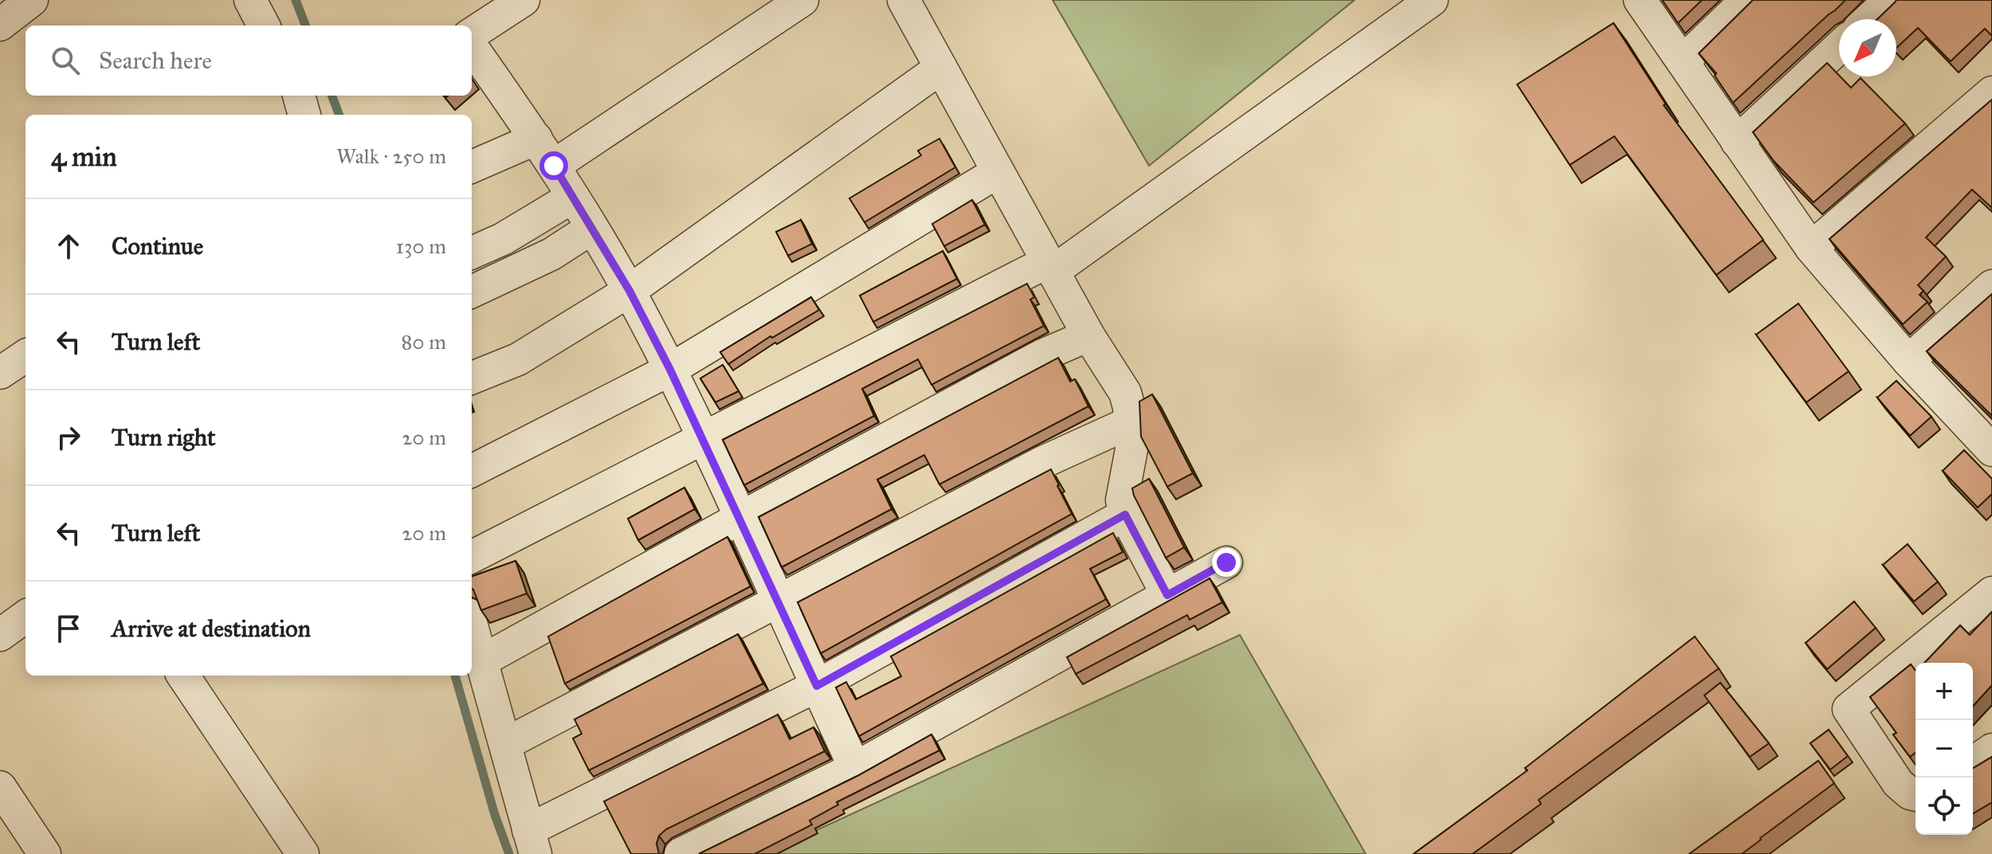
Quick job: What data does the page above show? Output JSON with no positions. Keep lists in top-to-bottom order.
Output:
{
  "north": "bottom left",
  "page": {
    "search": "Search here",
    "heading": ["4 min", "Walk · 250 m"],
    "list": [
      ["Continue", "130 m"],
      ["Turn left", "80 m"],
      ["Turn right", "20 m"],
      ["Turn left", "20 m"],
      "Arrive at destination"
    ],
    "map_buttons": ["+", "−"]
  }
}
